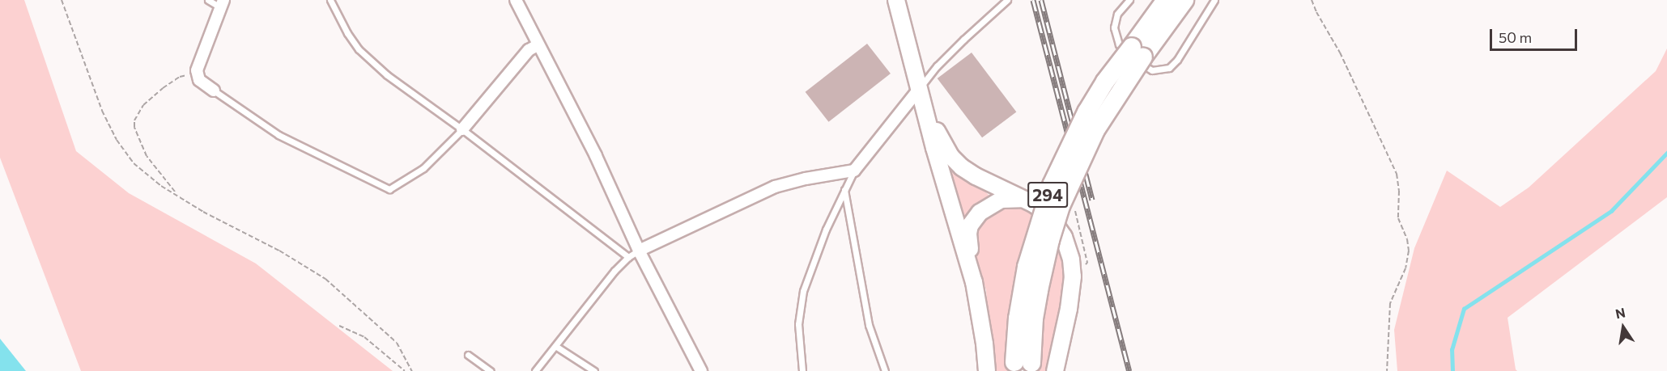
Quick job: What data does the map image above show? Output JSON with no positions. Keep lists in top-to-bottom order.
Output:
{
  "streets": {
    "highway": ["294"]
  },
  "scale_bar": "50 m",
  "north": "top"
}
